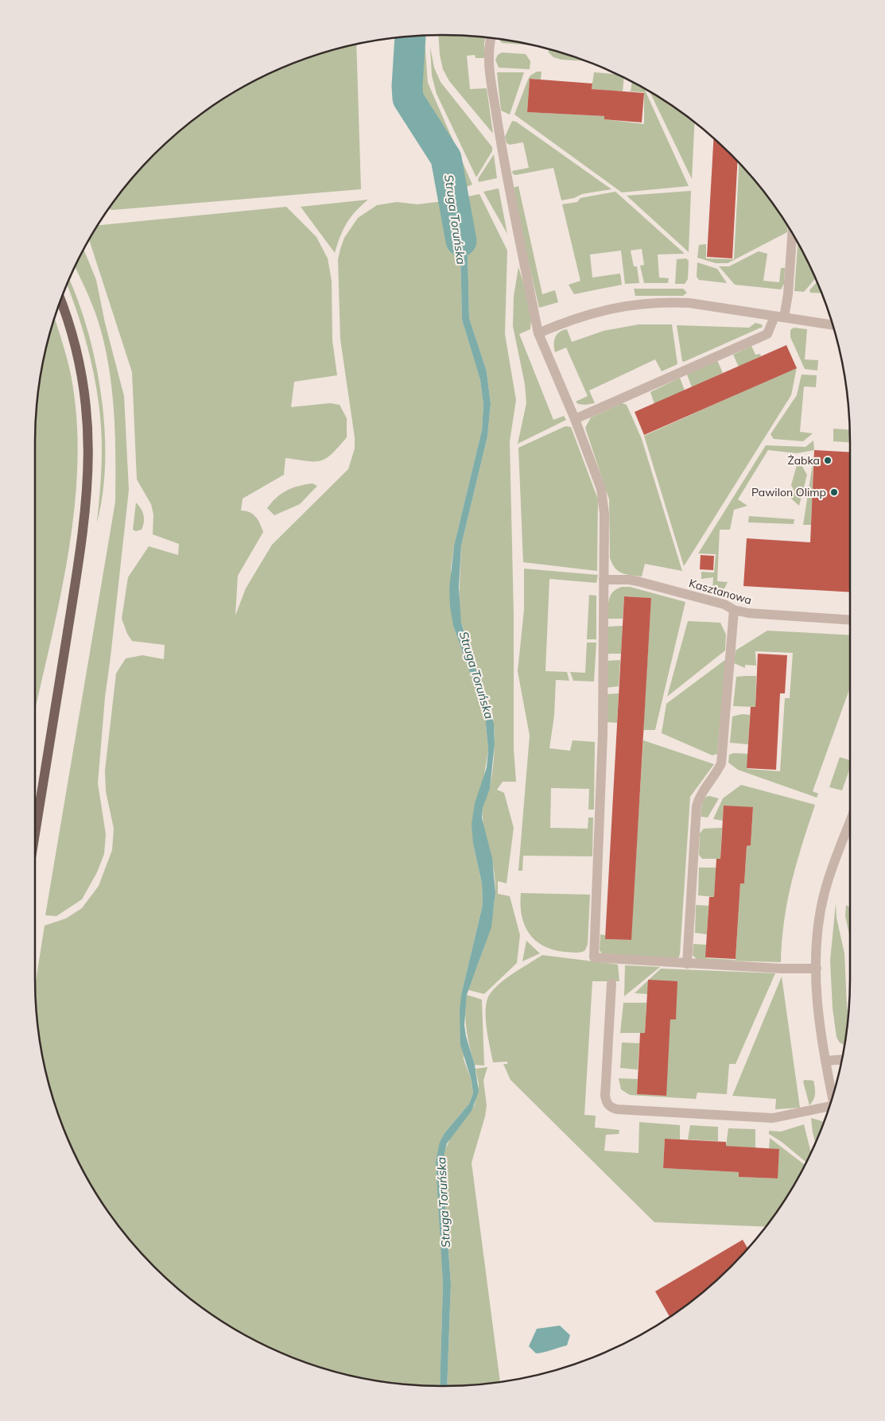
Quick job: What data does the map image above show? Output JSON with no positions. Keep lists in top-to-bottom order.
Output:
{
  "streets": {
    "street": ["Kasztanowa"]
  },
  "water": ["Struga Toruńska"],
  "places": ["Żabka", "Pawilon Olimp"]
}
